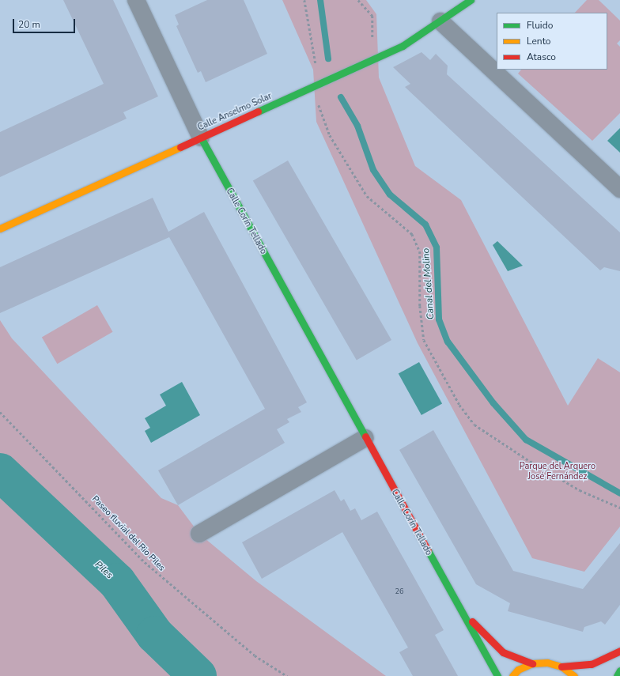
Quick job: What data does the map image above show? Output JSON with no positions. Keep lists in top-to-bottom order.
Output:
{
  "streets": {
    "street": ["Calle Anselmo Solar", "Calle Corín Tellado"],
    "path": ["Paseo fluvial del Rio Piles"]
  },
  "crossings": [
    ["Calle Anselmo Solar", "Calle Corín Tellado"]
  ],
  "water": ["Canal del Molino", "Piles"],
  "parks": ["Parque del Arquero José Fernández"],
  "house_numbers": ["26"],
  "legend": ["Fluido", "Lento", "Atasco"],
  "scale_bar": "20 m"
}
